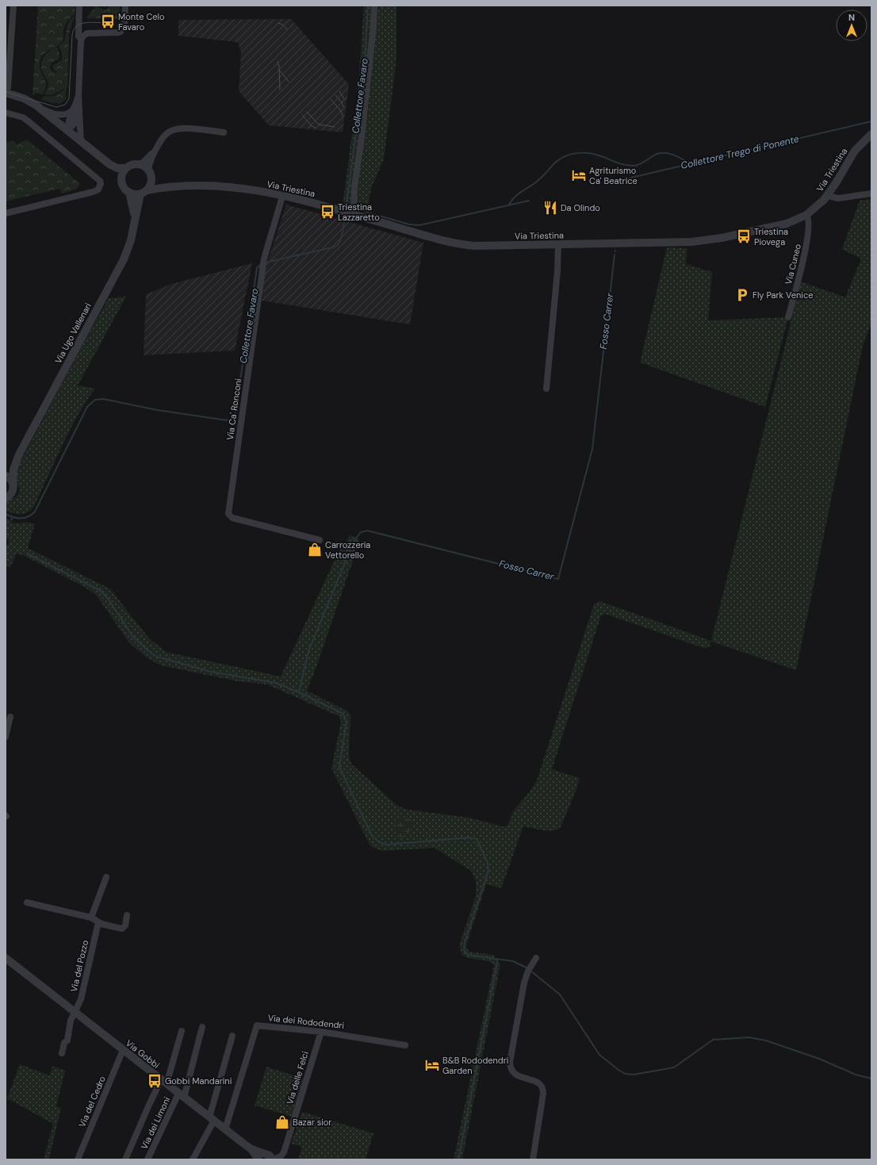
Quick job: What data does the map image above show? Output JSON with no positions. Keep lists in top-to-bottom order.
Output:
{
  "streets": {
    "street": [
      "Via Triestina",
      "Via Cuneo",
      "Via Ugo Vallenari",
      "Via Ca' Ronconi",
      "Via del Pozzo",
      "Via dei Rododendri",
      "Via Gobbi",
      "Via delle Felci",
      "Via del Cedro",
      "Via dei Limoni"
    ]
  },
  "crossings": [
    ["Via Triestina", "Via Cuneo"],
    ["Via Triestina", "Via Ugo Vallenari"],
    ["Via Triestina", "Via Ca' Ronconi"],
    ["Via del Pozzo", "Via Gobbi"],
    ["Via dei Rododendri", "Via Gobbi"],
    ["Via dei Rododendri", "Via delle Felci"],
    ["Via Gobbi", "Via delle Felci"],
    ["Via Gobbi", "Via del Cedro"],
    ["Via Gobbi", "Via dei Limoni"]
  ],
  "water": ["Collettore Favaro", "Collettore Trego di Ponente", "Fosso Carrer"],
  "places": {
    "bus stop": [
      "Monte Celo Favaro",
      "Triestina Lazzaretto",
      "Triestina Piovega",
      "Gobbi Mandarini"
    ],
    "hotel": ["Agriturismo Ca' Beatrice", "B&B Rododendri Garden"],
    "restaurant": ["Da Olindo"],
    "parking": ["Fly Park Venice"],
    "shop": ["Carrozzeria Vettorello", "Bazar sior"]
  },
  "north": "top"
}
